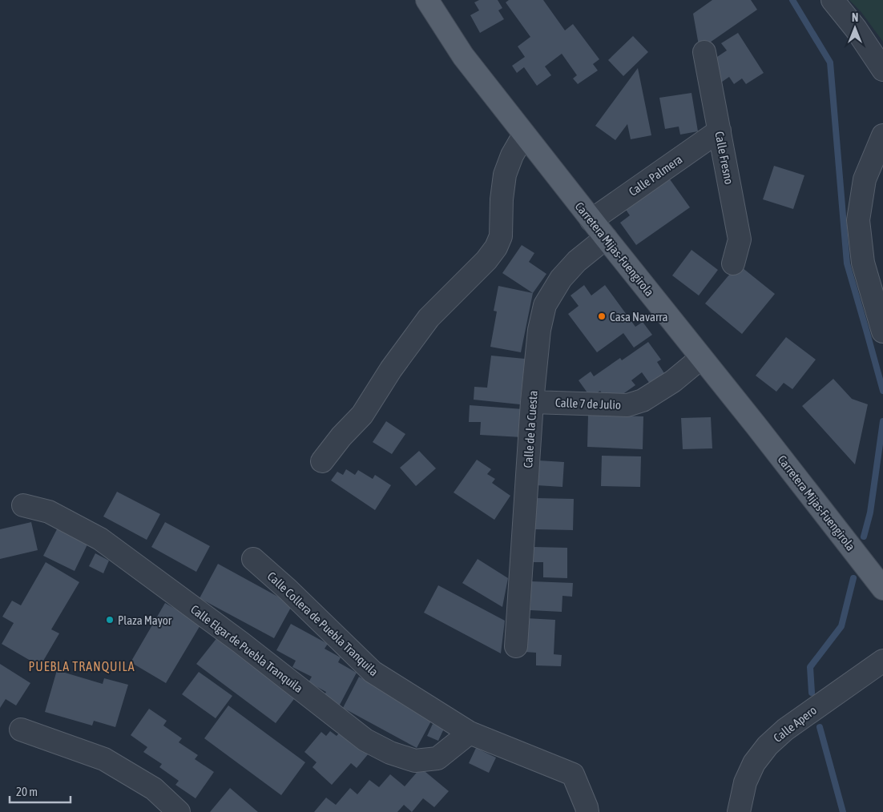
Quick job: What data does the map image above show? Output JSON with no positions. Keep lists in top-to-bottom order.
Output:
{
  "streets": {
    "main road": ["Carretera Mijas-Fuengirola"],
    "street": [
      "Calle Fresno",
      "Calle Palmera",
      "Calle 7 de Julio",
      "Calle de la Cuesta",
      "Calle Collera de Puebla Tranquila",
      "Calle Elgar de Puebla Tranquila",
      "Calle Apero"
    ]
  },
  "crossings": [
    ["Calle Fresno", "Calle Palmera"],
    ["Calle Palmera", "Carretera Mijas-Fuengirola"],
    ["Carretera Mijas-Fuengirola", "Calle 7 de Julio"],
    ["Carretera Mijas-Fuengirola", "Calle de la Cuesta"],
    ["Calle 7 de Julio", "Calle de la Cuesta"],
    ["Calle Collera de Puebla Tranquila", "Calle Elgar de Puebla Tranquila"]
  ],
  "districts": ["PUEBLA TRANQUILA"],
  "places": ["Casa Navarra", "Plaza Mayor"],
  "scale_bar": "20 m",
  "north": "top"
}
